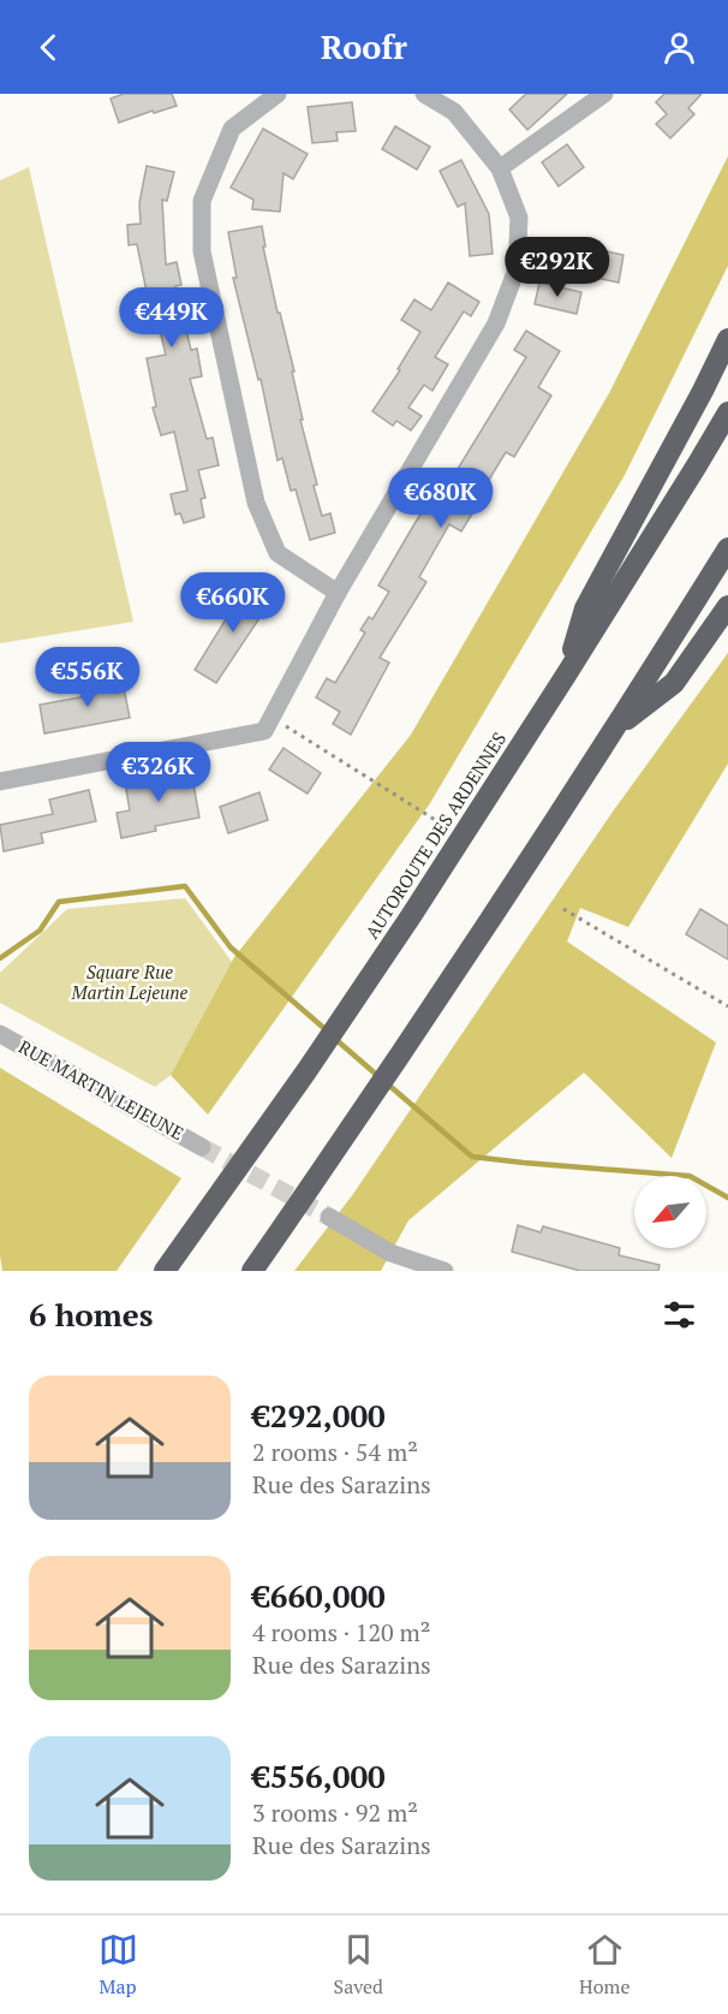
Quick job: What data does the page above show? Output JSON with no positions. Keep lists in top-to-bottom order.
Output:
{
  "streets": {
    "highway": ["AUTOROUTE DES ARDENNES"],
    "street": ["RUE MARTIN LEJEUNE"]
  },
  "parks": ["Square Rue Martin Lejeune"],
  "north": "bottom left",
  "page": {
    "header": "Roofr",
    "price": [
      "€292K",
      "€449K",
      "€680K",
      "€660K",
      "€556K",
      "€326K"
    ],
    "heading": "6 homes",
    "list": [
      {
        "name": "€292,000",
        "note": "2 rooms · 54 m² · Rue des Sarazins"
      },
      {
        "name": "€660,000",
        "note": "4 rooms · 120 m² · Rue des Sarazins"
      },
      {
        "name": "€556,000",
        "note": "3 rooms · 92 m² · Rue des Sarazins"
      }
    ],
    "tabs": ["Map", "Saved", "Home"]
  }
}
